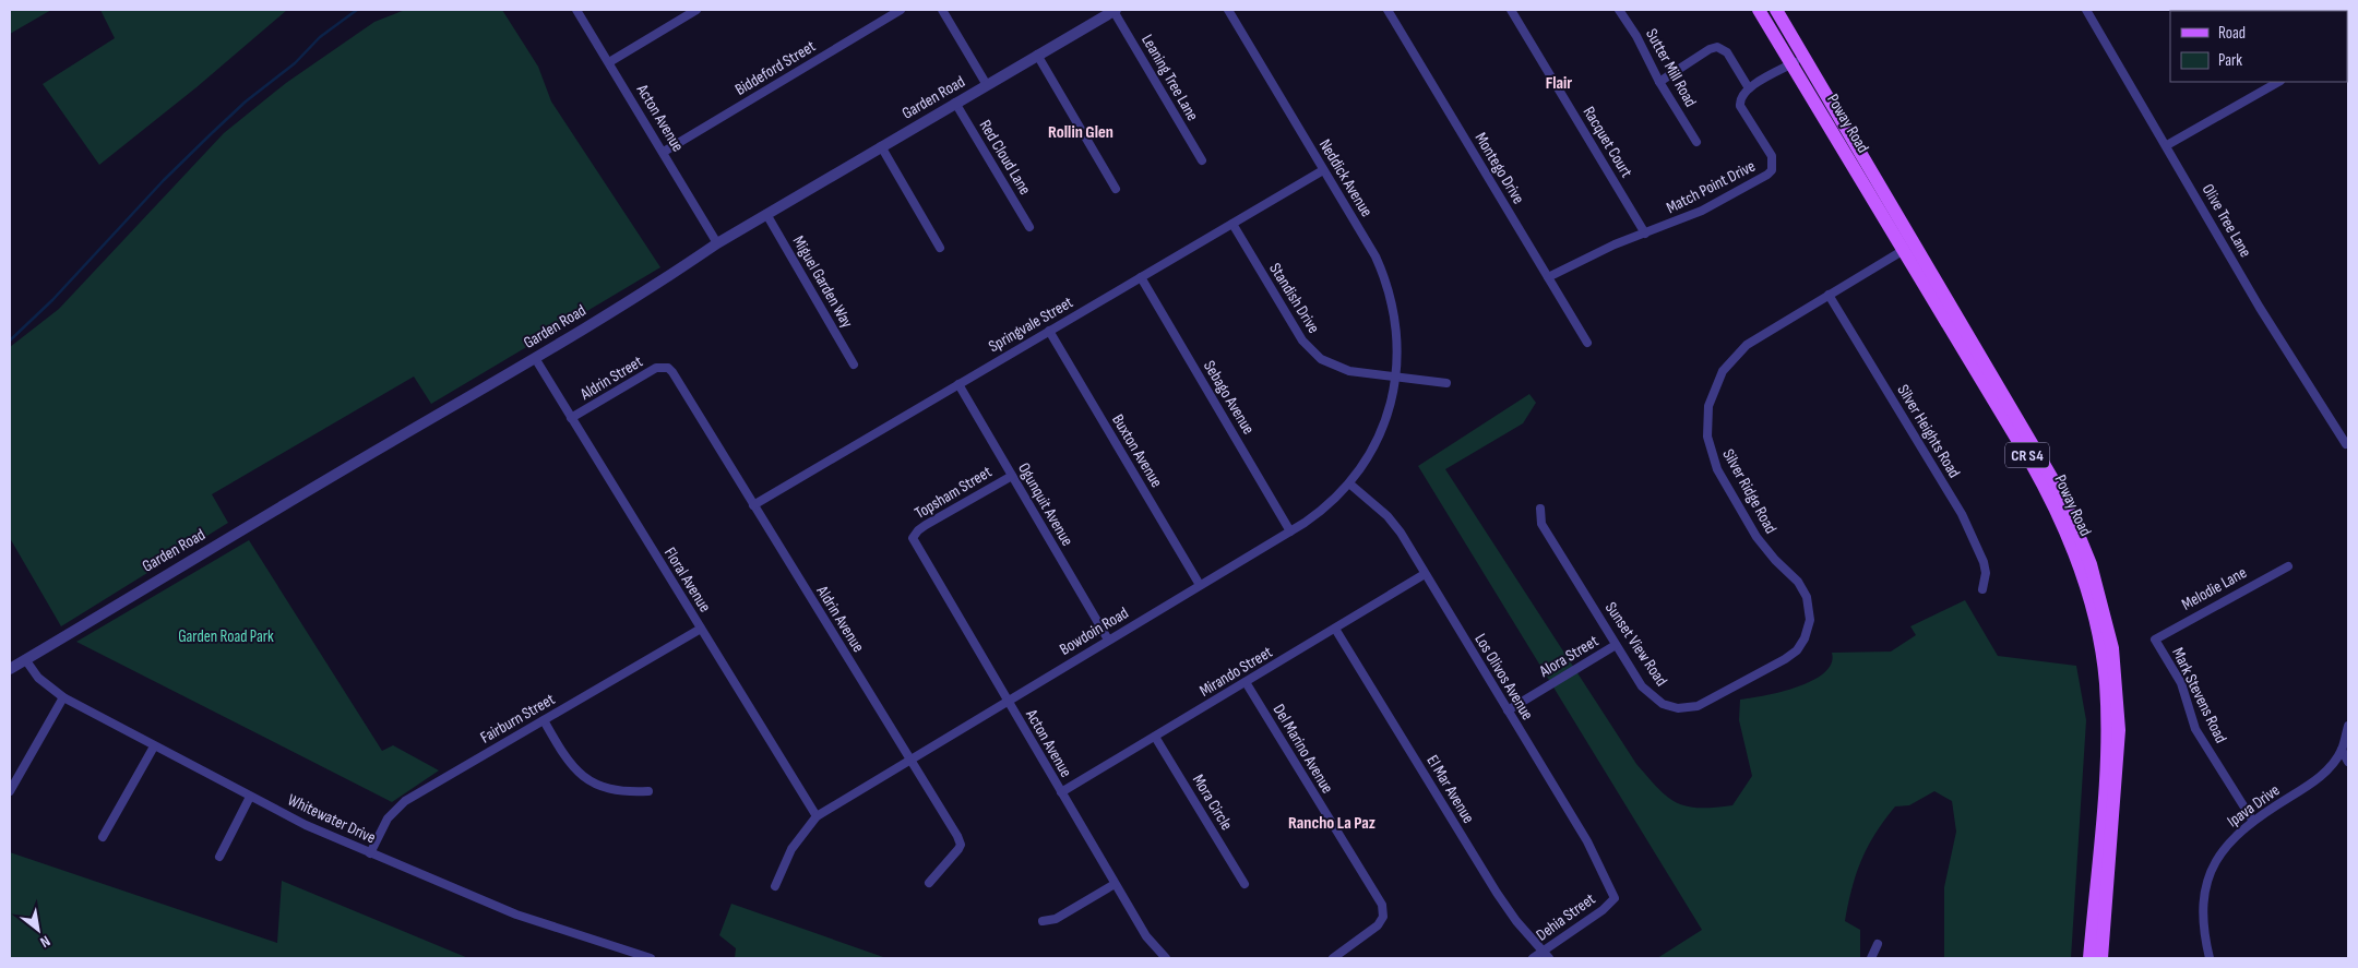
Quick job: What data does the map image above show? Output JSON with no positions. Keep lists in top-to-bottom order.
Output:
{
  "streets": {
    "main road": ["Poway Road", "CR S4"],
    "street": [
      "Biddeford Street",
      "Sutter Mill Road",
      "Leaning Tree Lane",
      "Garden Road",
      "Acton Avenue",
      "Racquet Court",
      "Red Cloud Lane",
      "Montego Drive",
      "Neddick Avenue",
      "Match Point Drive",
      "Olive Tree Lane",
      "Miguel Garden Way",
      "Standish Drive",
      "Springvale Street",
      "Aldrin Street",
      "Sebago Avenue",
      "Silver Heights Road",
      "Buxton Avenue",
      "Silver Ridge Road",
      "Topsham Street",
      "Ogunquit Avenue",
      "Floral Avenue",
      "Melodie Lane",
      "Aldrin Avenue",
      "Bowdoin Road",
      "Sunset View Road",
      "Alora Street",
      "Mirando Street",
      "Los Olivos Avenue",
      "Mark Stevens Road",
      "Fairburn Street",
      "Del Marino Avenue",
      "El Mar Avenue",
      "Mora Circle",
      "Ipava Drive",
      "Whitewater Drive",
      "Dehia Street"
    ]
  },
  "crossings": [
    ["Biddeford Street", "Acton Avenue"],
    ["Leaning Tree Lane", "Garden Road"],
    ["Garden Road", "Acton Avenue"],
    ["Garden Road", "Red Cloud Lane"],
    ["Garden Road", "Miguel Garden Way"],
    ["Garden Road", "Floral Avenue"],
    ["Garden Road", "Whitewater Drive"],
    ["Acton Avenue", "Topsham Street"],
    ["Acton Avenue", "Bowdoin Road"],
    ["Acton Avenue", "Mirando Street"],
    ["Poway Road", "Silver Ridge Road"],
    ["Racquet Court", "Match Point Drive"],
    ["Montego Drive", "Match Point Drive"],
    ["Neddick Avenue", "Standish Drive"],
    ["Neddick Avenue", "Springvale Street"],
    ["Neddick Avenue", "Bowdoin Road"],
    ["Standish Drive", "Springvale Street"],
    ["Standish Drive", "Bowdoin Road"],
    ["Springvale Street", "Sebago Avenue"],
    ["Springvale Street", "Buxton Avenue"],
    ["Springvale Street", "Ogunquit Avenue"],
    ["Springvale Street", "Aldrin Avenue"],
    ["Aldrin Street", "Floral Avenue"],
    ["Aldrin Street", "Aldrin Avenue"],
    ["Sebago Avenue", "Bowdoin Road"],
    ["Silver Heights Road", "Silver Ridge Road"],
    ["Buxton Avenue", "Bowdoin Road"],
    ["Silver Ridge Road", "Sunset View Road"],
    ["Topsham Street", "Ogunquit Avenue"],
    ["Ogunquit Avenue", "Bowdoin Road"],
    ["Floral Avenue", "Bowdoin Road"],
    ["Floral Avenue", "Fairburn Street"],
    ["Melodie Lane", "Mark Stevens Road"],
    ["Aldrin Avenue", "Bowdoin Road"],
    ["Bowdoin Road", "Los Olivos Avenue"],
    ["Sunset View Road", "Alora Street"],
    ["Alora Street", "Los Olivos Avenue"],
    ["Mirando Street", "Los Olivos Avenue"],
    ["Mirando Street", "Del Marino Avenue"],
    ["Mirando Street", "El Mar Avenue"],
    ["Mirando Street", "Mora Circle"],
    ["Los Olivos Avenue", "Dehia Street"],
    ["Mark Stevens Road", "Ipava Drive"],
    ["Fairburn Street", "Whitewater Drive"],
    ["El Mar Avenue", "Dehia Street"]
  ],
  "districts": ["Flair", "Rollin Glen", "Rancho La Paz"],
  "parks": ["Garden Road Park"],
  "legend": ["Road", "Park"],
  "north": "bottom right"
}
